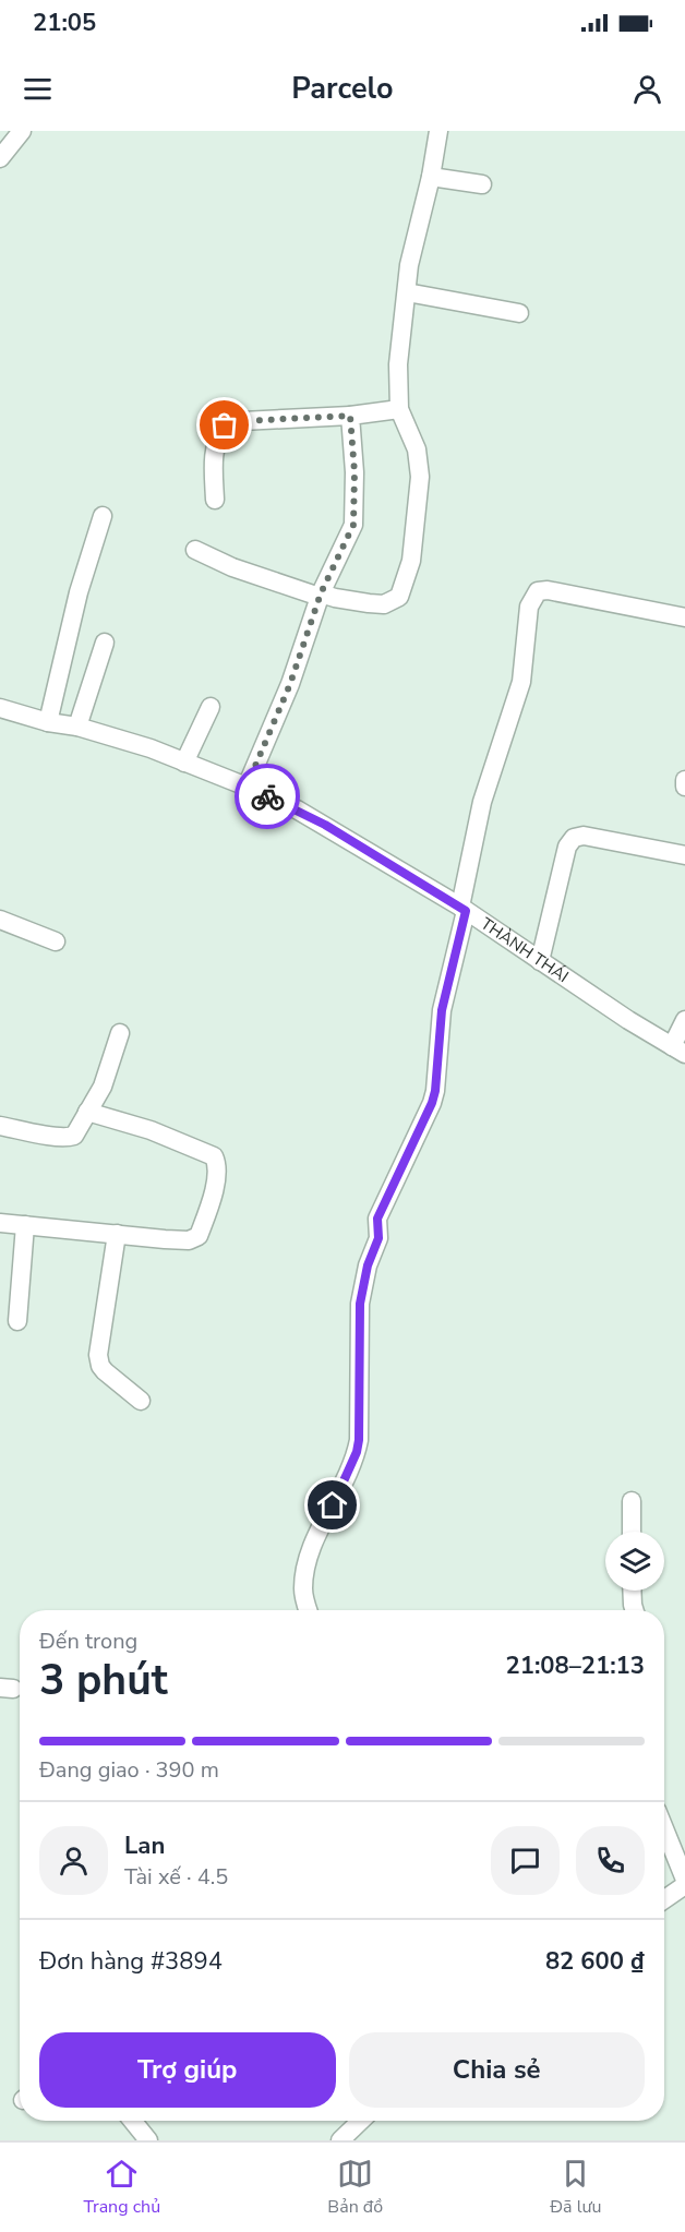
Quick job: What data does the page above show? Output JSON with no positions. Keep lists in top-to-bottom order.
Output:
{
  "streets": {
    "street": ["THÀNH THÁI"]
  },
  "page": {
    "status": "21:05",
    "header": "Parcelo",
    "heading": ["3 phút", "Đến trong", "21:08–21:13"],
    "panel": [
      "Lan",
      "Tài xế · 4.5",
      "Đơn hàng #3894",
      "82 600 ₫"
    ],
    "bar": "Đang giao · 390 m",
    "buttons": ["Trợ giúp", "Chia sẻ"],
    "tabs": ["Trang chủ", "Bản đồ", "Đã lưu"]
  }
}
